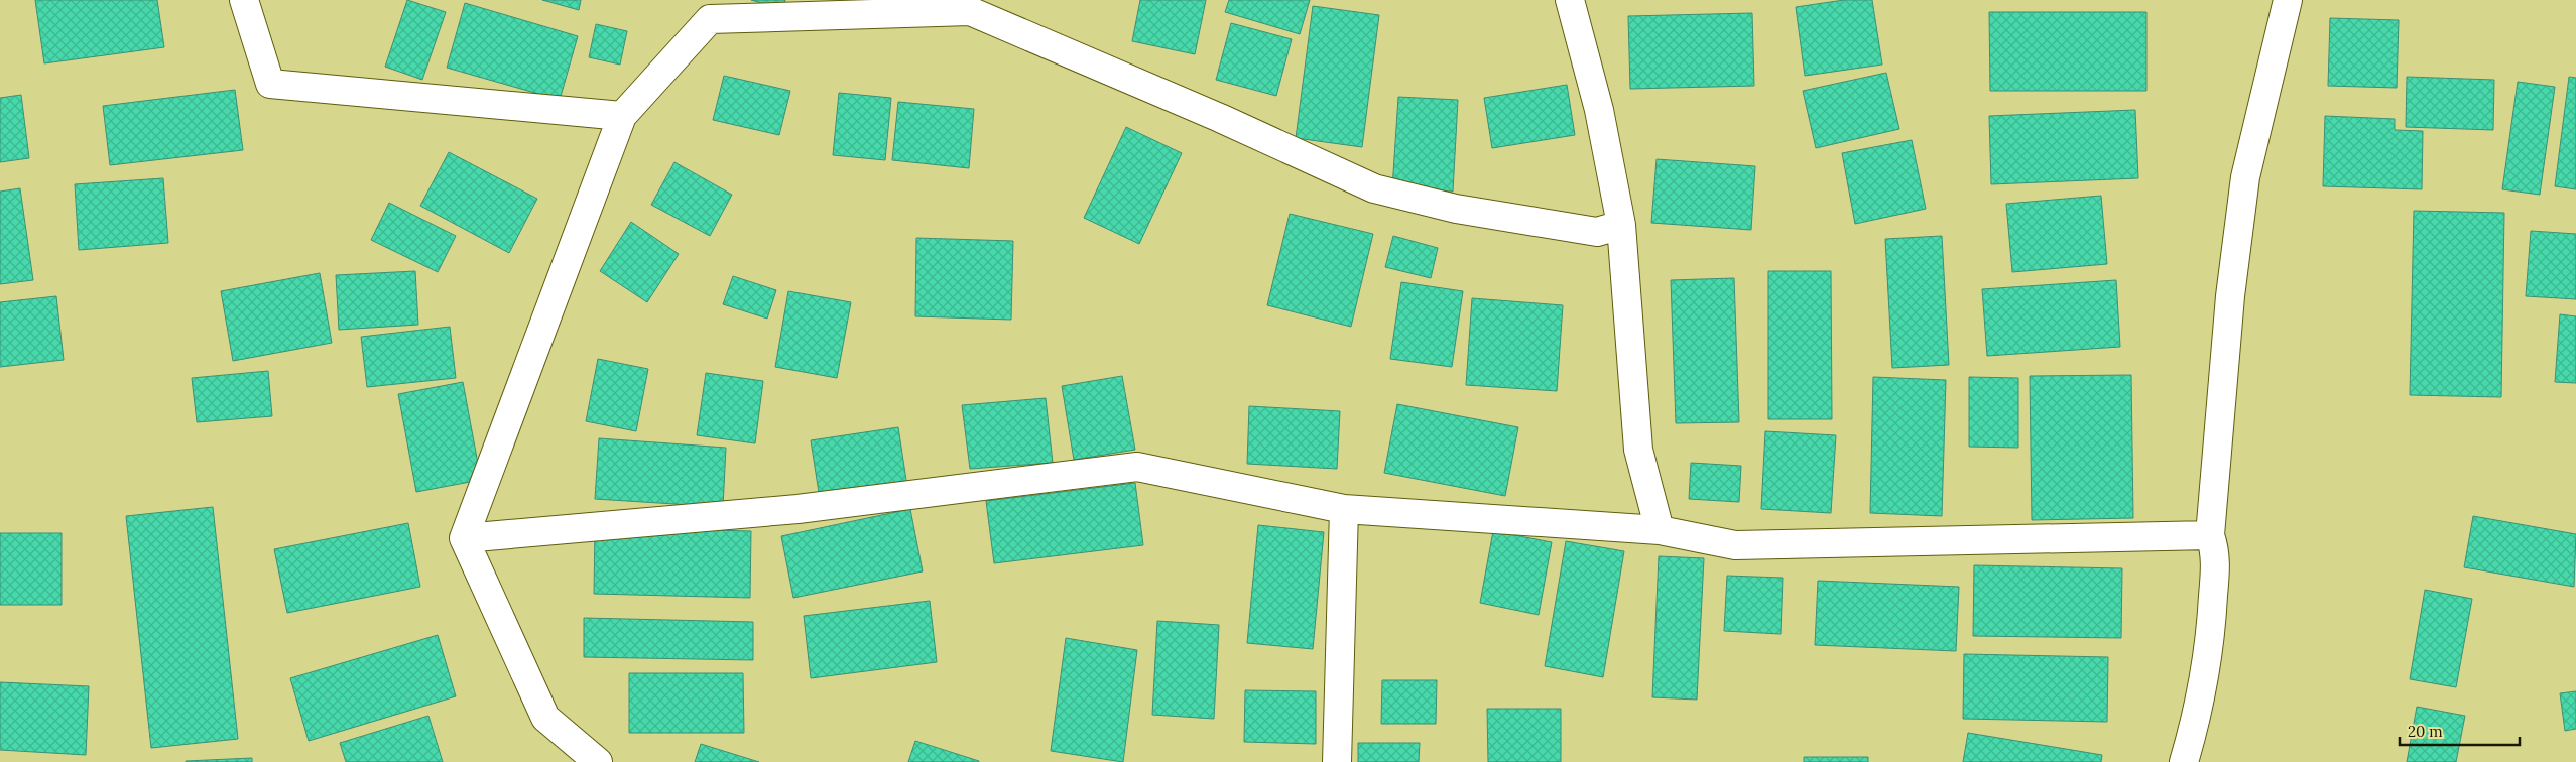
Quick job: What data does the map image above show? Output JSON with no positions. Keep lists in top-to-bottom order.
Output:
{
  "scale_bar": "20 m"
}
